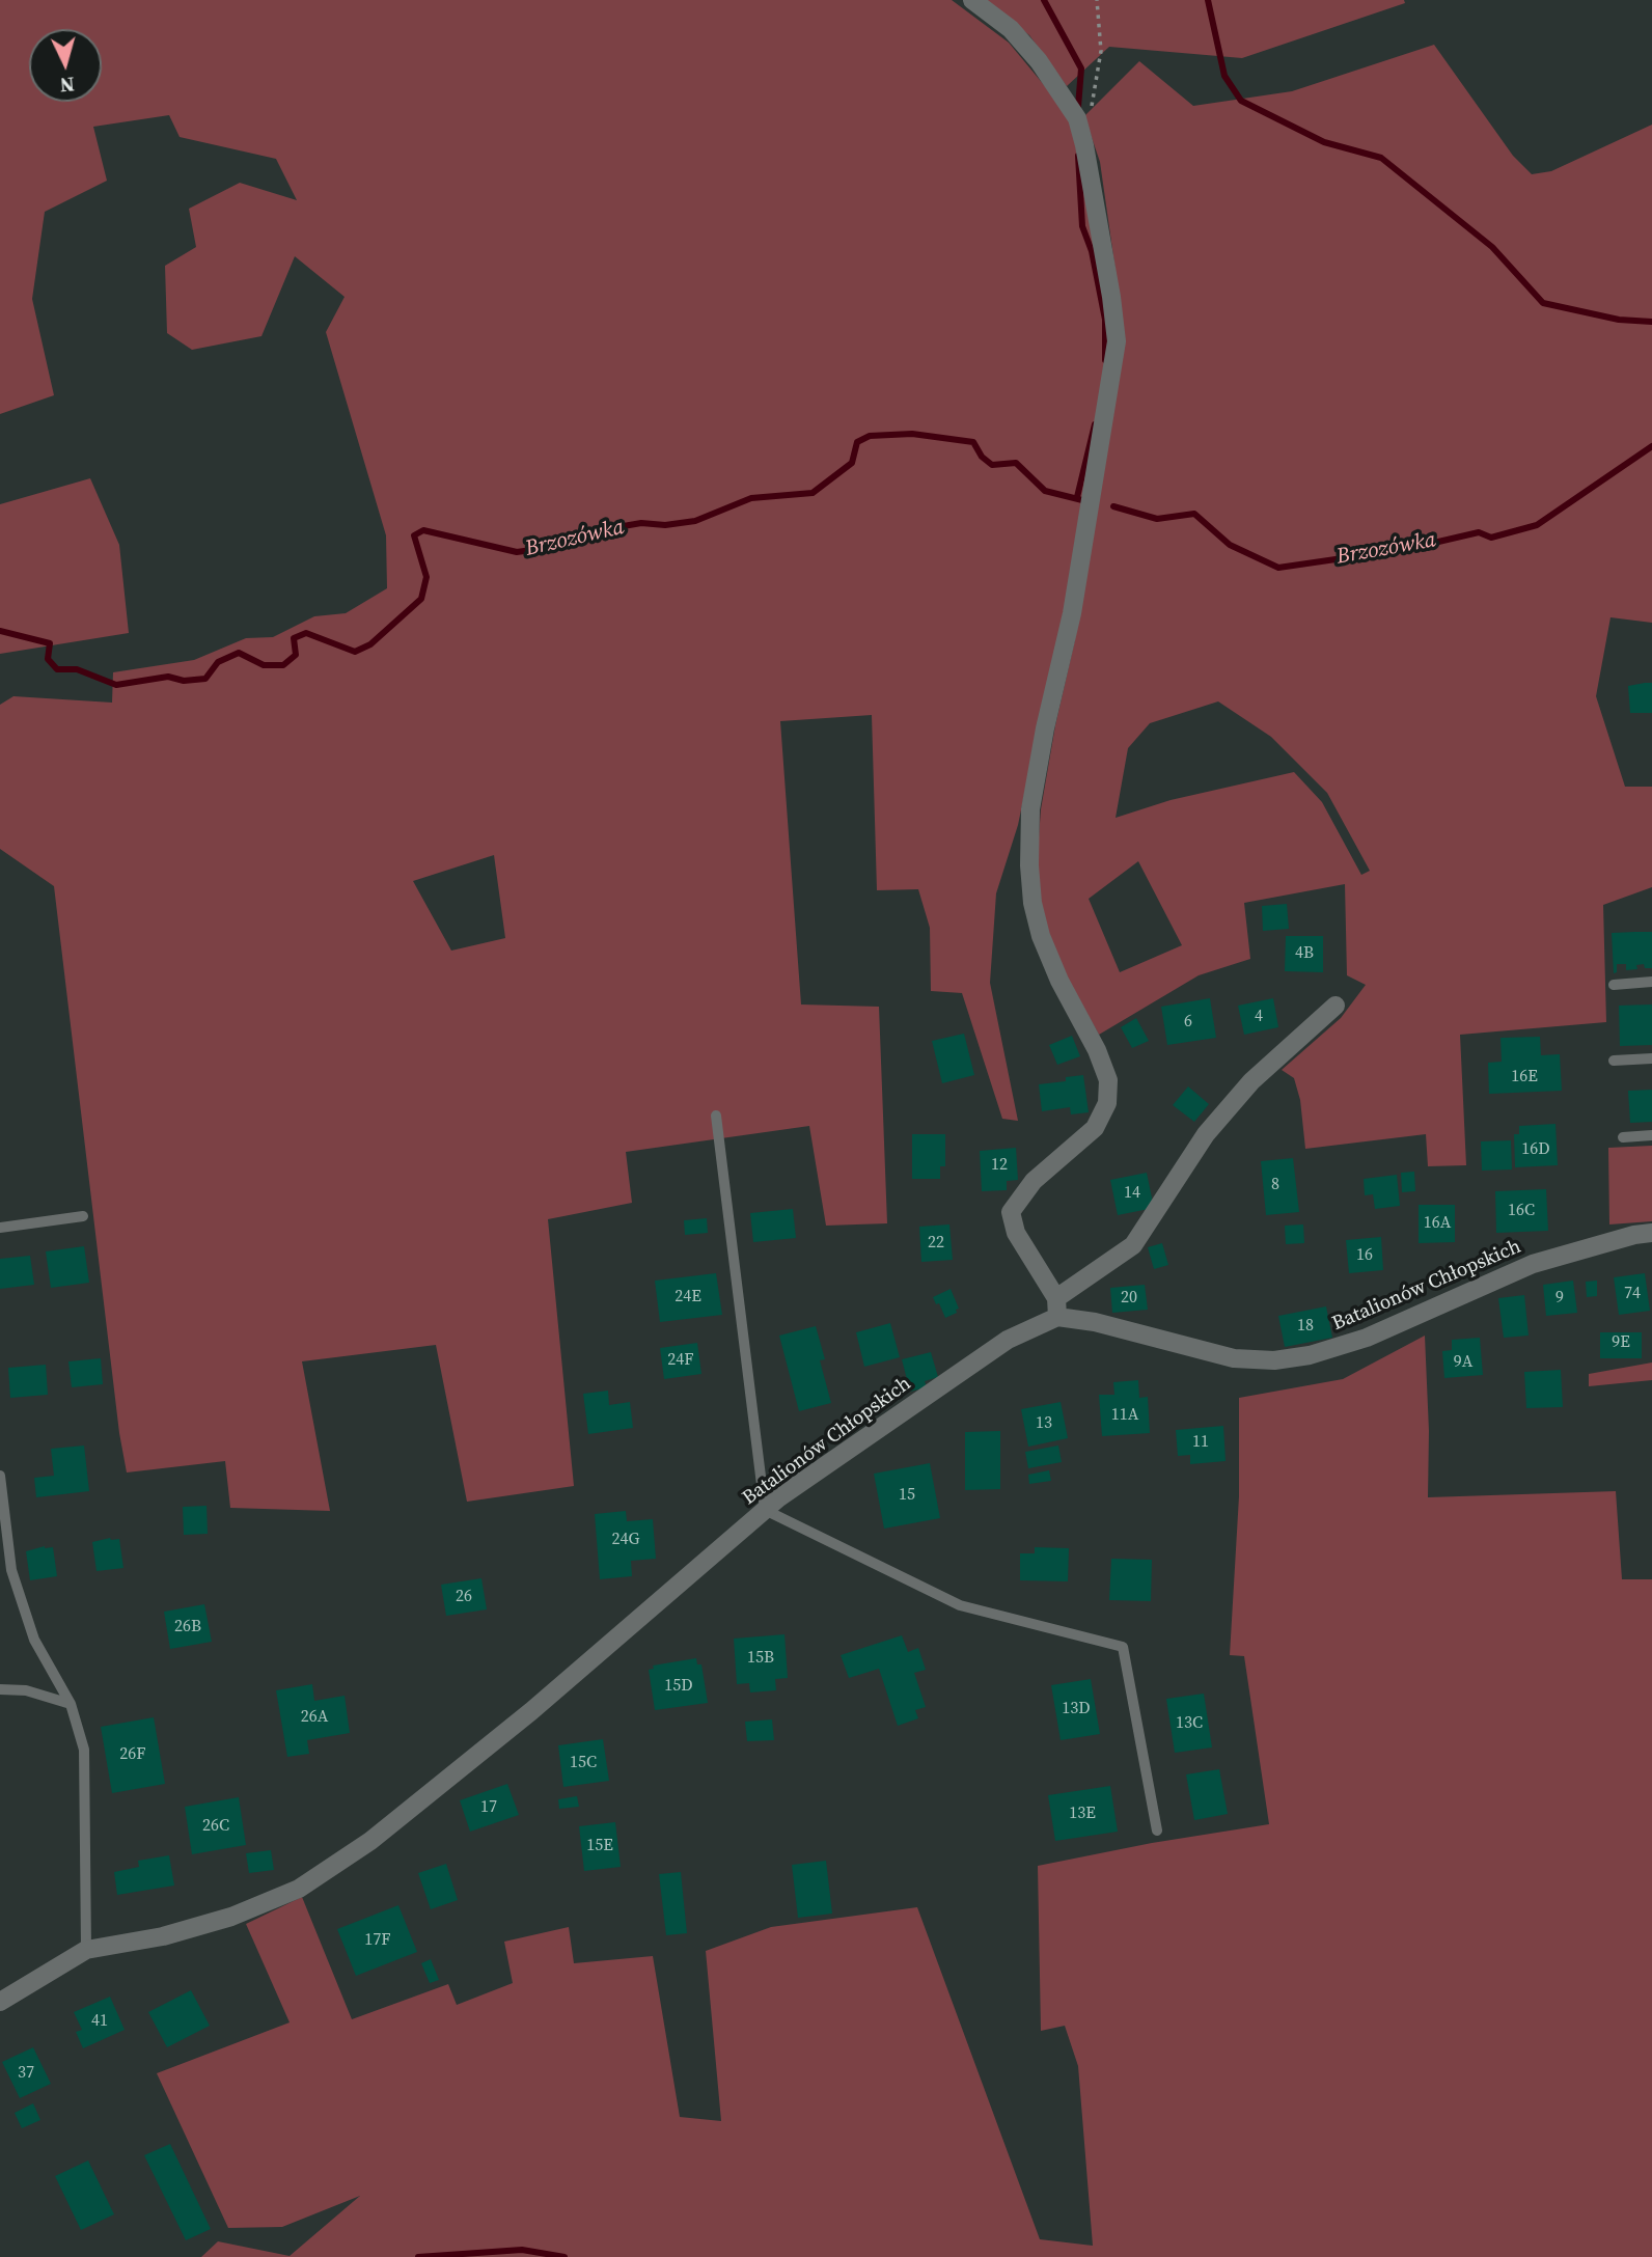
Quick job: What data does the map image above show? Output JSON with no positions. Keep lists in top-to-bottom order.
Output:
{
  "streets": {
    "street": ["Batalionów Chłopskich"]
  },
  "water": ["Brzozówka"],
  "house_numbers": [
    "4B",
    "4",
    "6",
    "16E",
    "16D",
    "12",
    "8",
    "14",
    "16C",
    "16A",
    "22",
    "16",
    "74",
    "24E",
    "20",
    "9",
    "18",
    "9E",
    "24F",
    "9A",
    "11A",
    "13",
    "11",
    "15",
    "24G",
    "26",
    "26B",
    "15B",
    "15D",
    "13D",
    "26A",
    "13C",
    "26F",
    "15C",
    "17",
    "13E",
    "26C",
    "15E",
    "17F",
    "41",
    "37"
  ],
  "north": "bottom"
}
